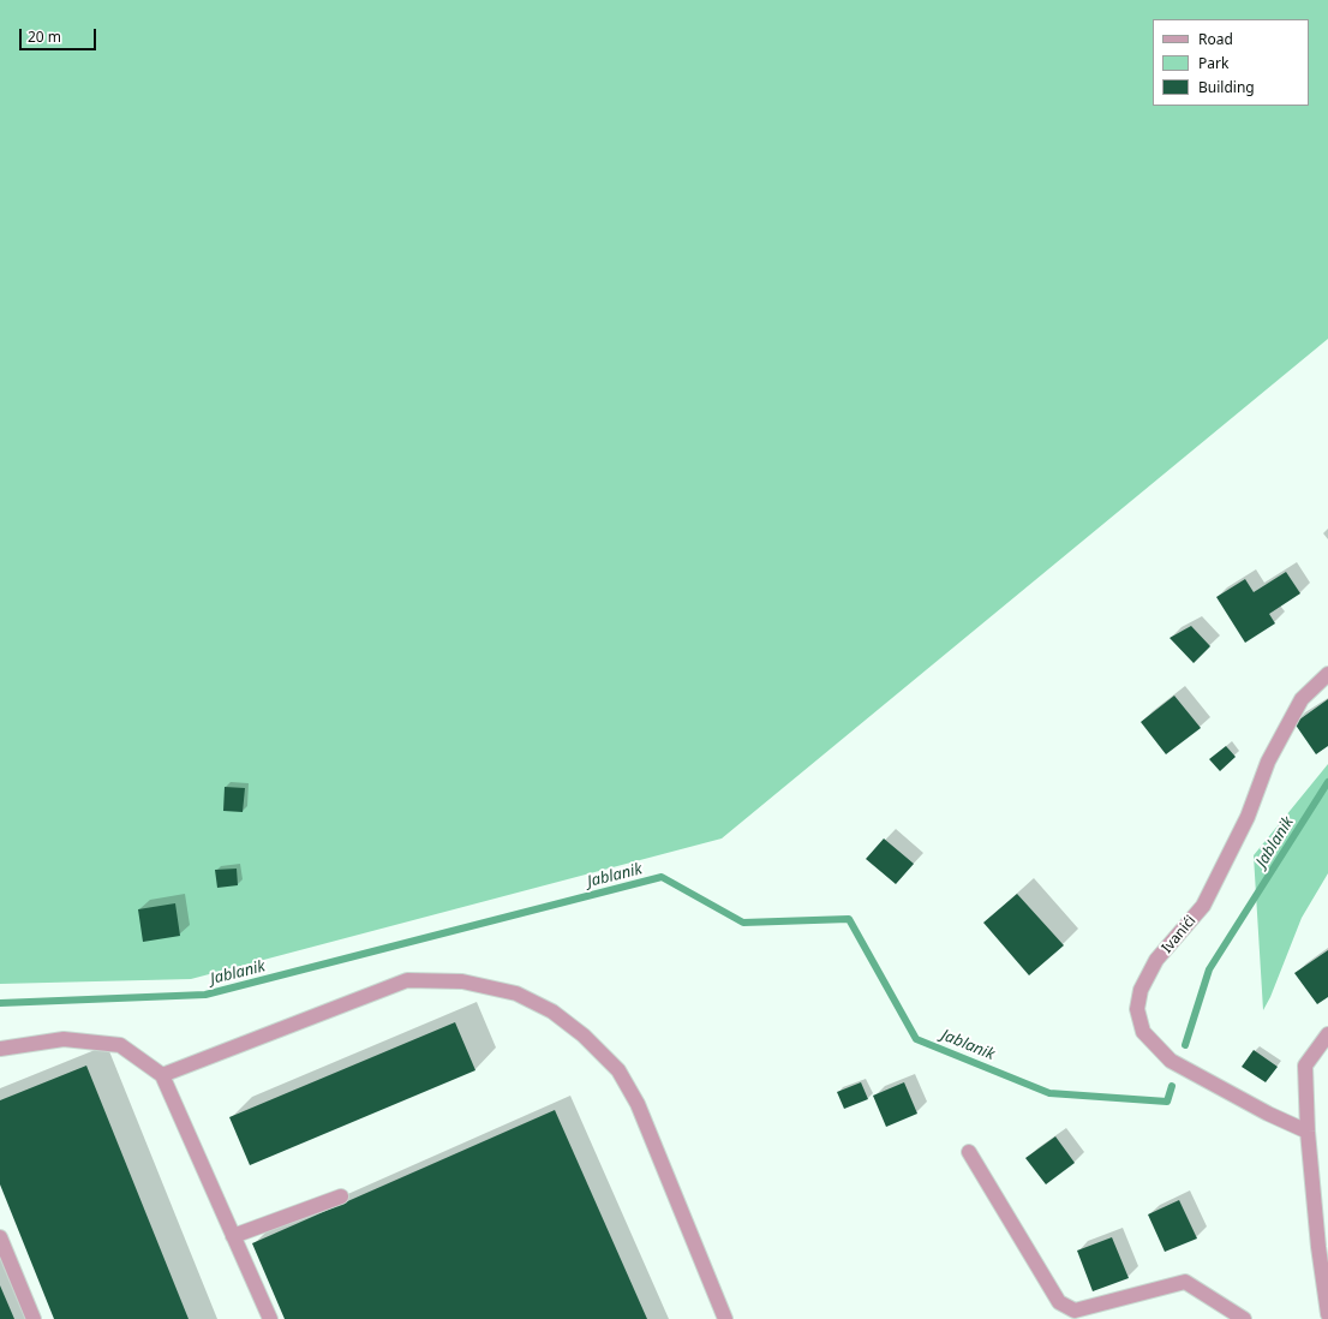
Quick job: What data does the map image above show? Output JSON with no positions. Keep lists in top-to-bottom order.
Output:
{
  "streets": {
    "street": ["Ivanići"]
  },
  "water": ["Jablanik"],
  "legend": ["Road", "Park", "Building"],
  "scale_bar": "20 m"
}
